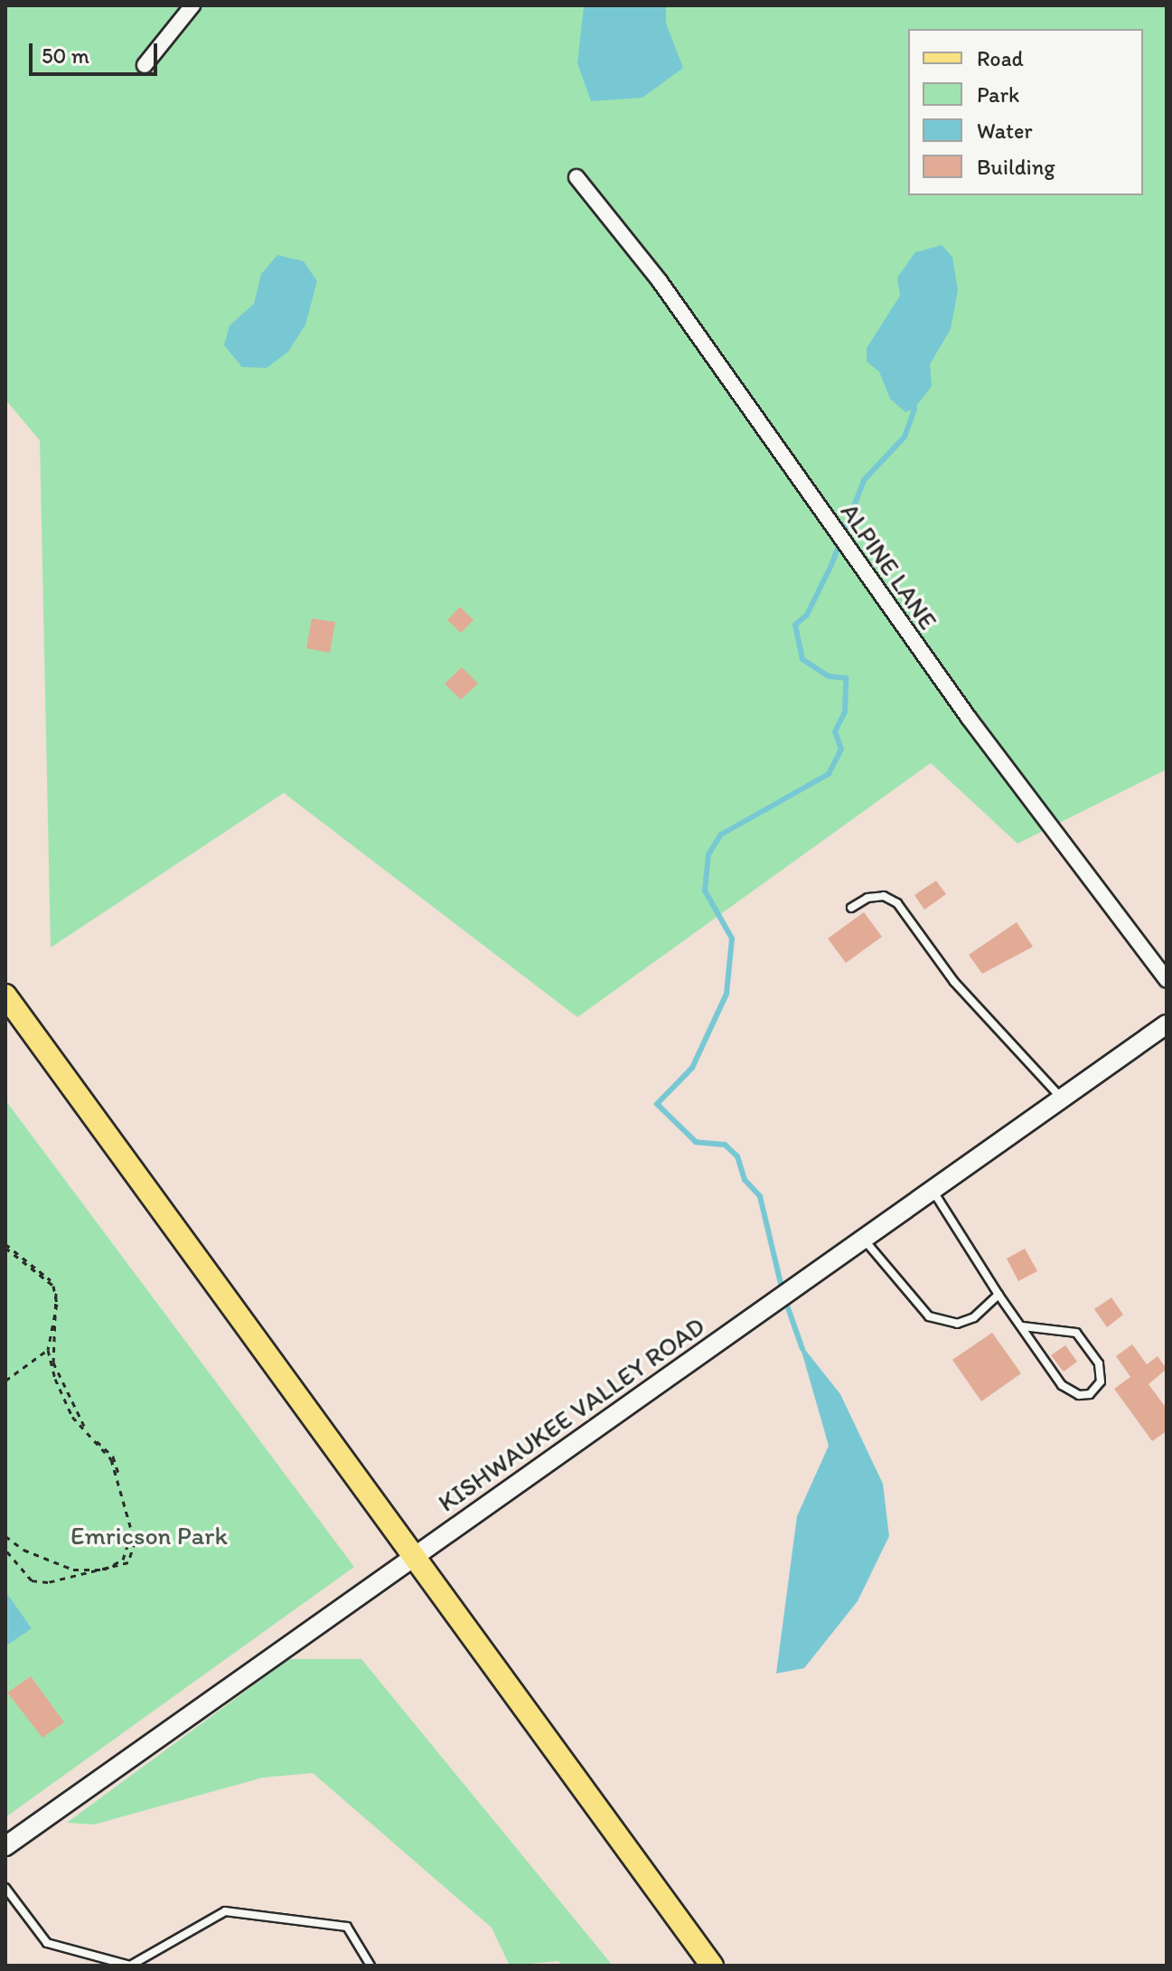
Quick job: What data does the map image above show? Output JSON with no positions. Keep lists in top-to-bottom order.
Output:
{
  "streets": {
    "street": ["ALPINE LANE", "KISHWAUKEE VALLEY ROAD"]
  },
  "parks": ["Emricson Park"],
  "legend": [
    "Road",
    "Park",
    "Water",
    "Building"
  ],
  "scale_bar": "50 m"
}
